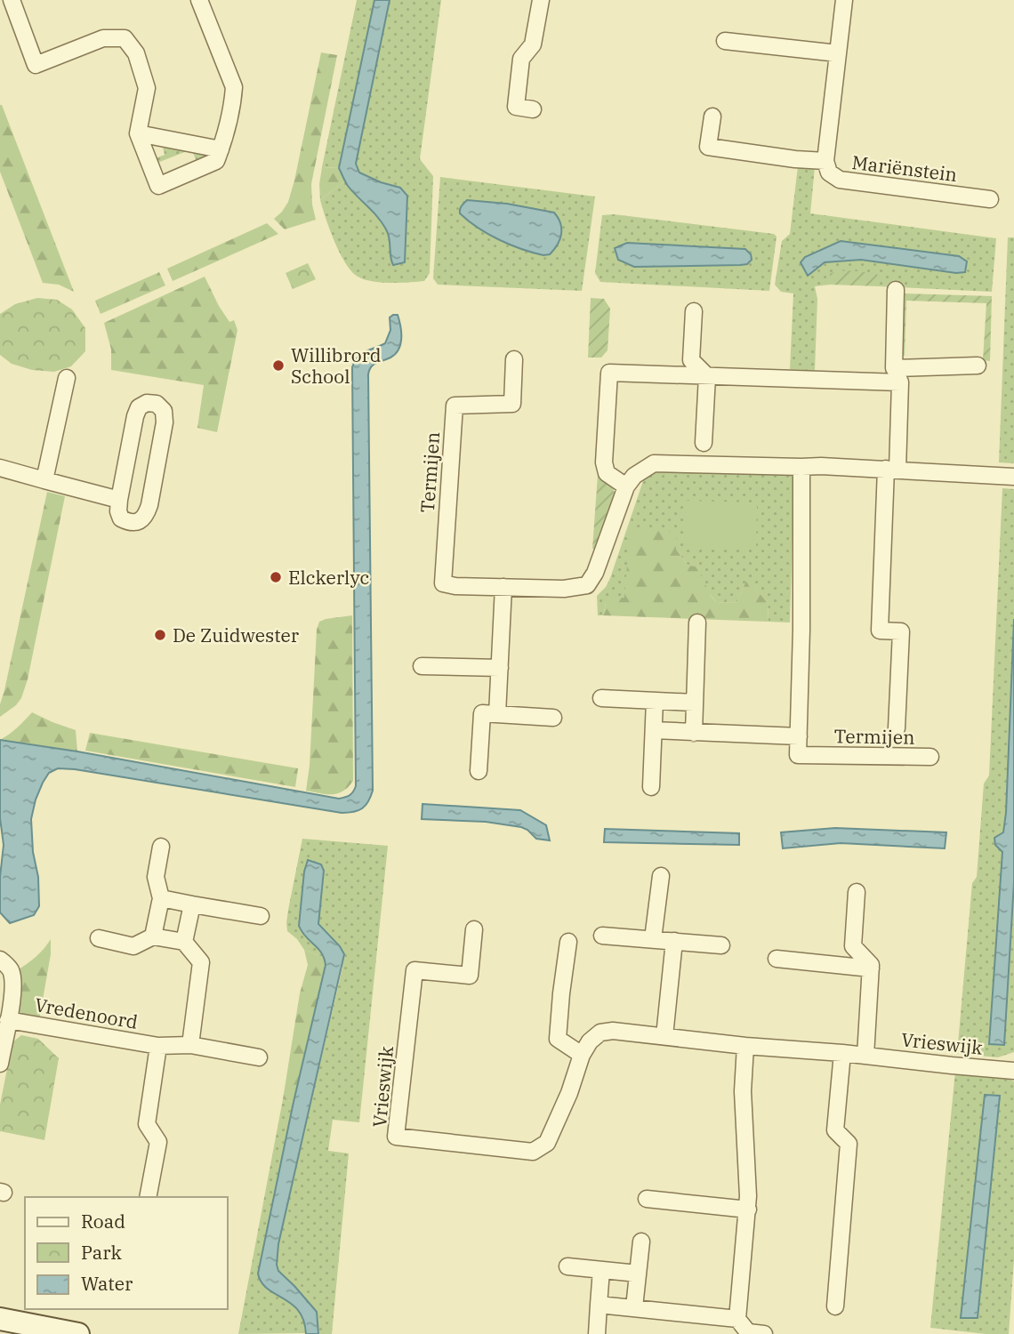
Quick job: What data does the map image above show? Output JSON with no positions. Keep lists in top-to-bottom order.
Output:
{
  "streets": {
    "street": [
      "Mariënstein",
      "Termijen",
      "Vredenoord",
      "Vrieswijk"
    ]
  },
  "places": ["Willibrord School", "Elckerlyc", "De Zuidwester"],
  "legend": ["Road", "Park", "Water"]
}
